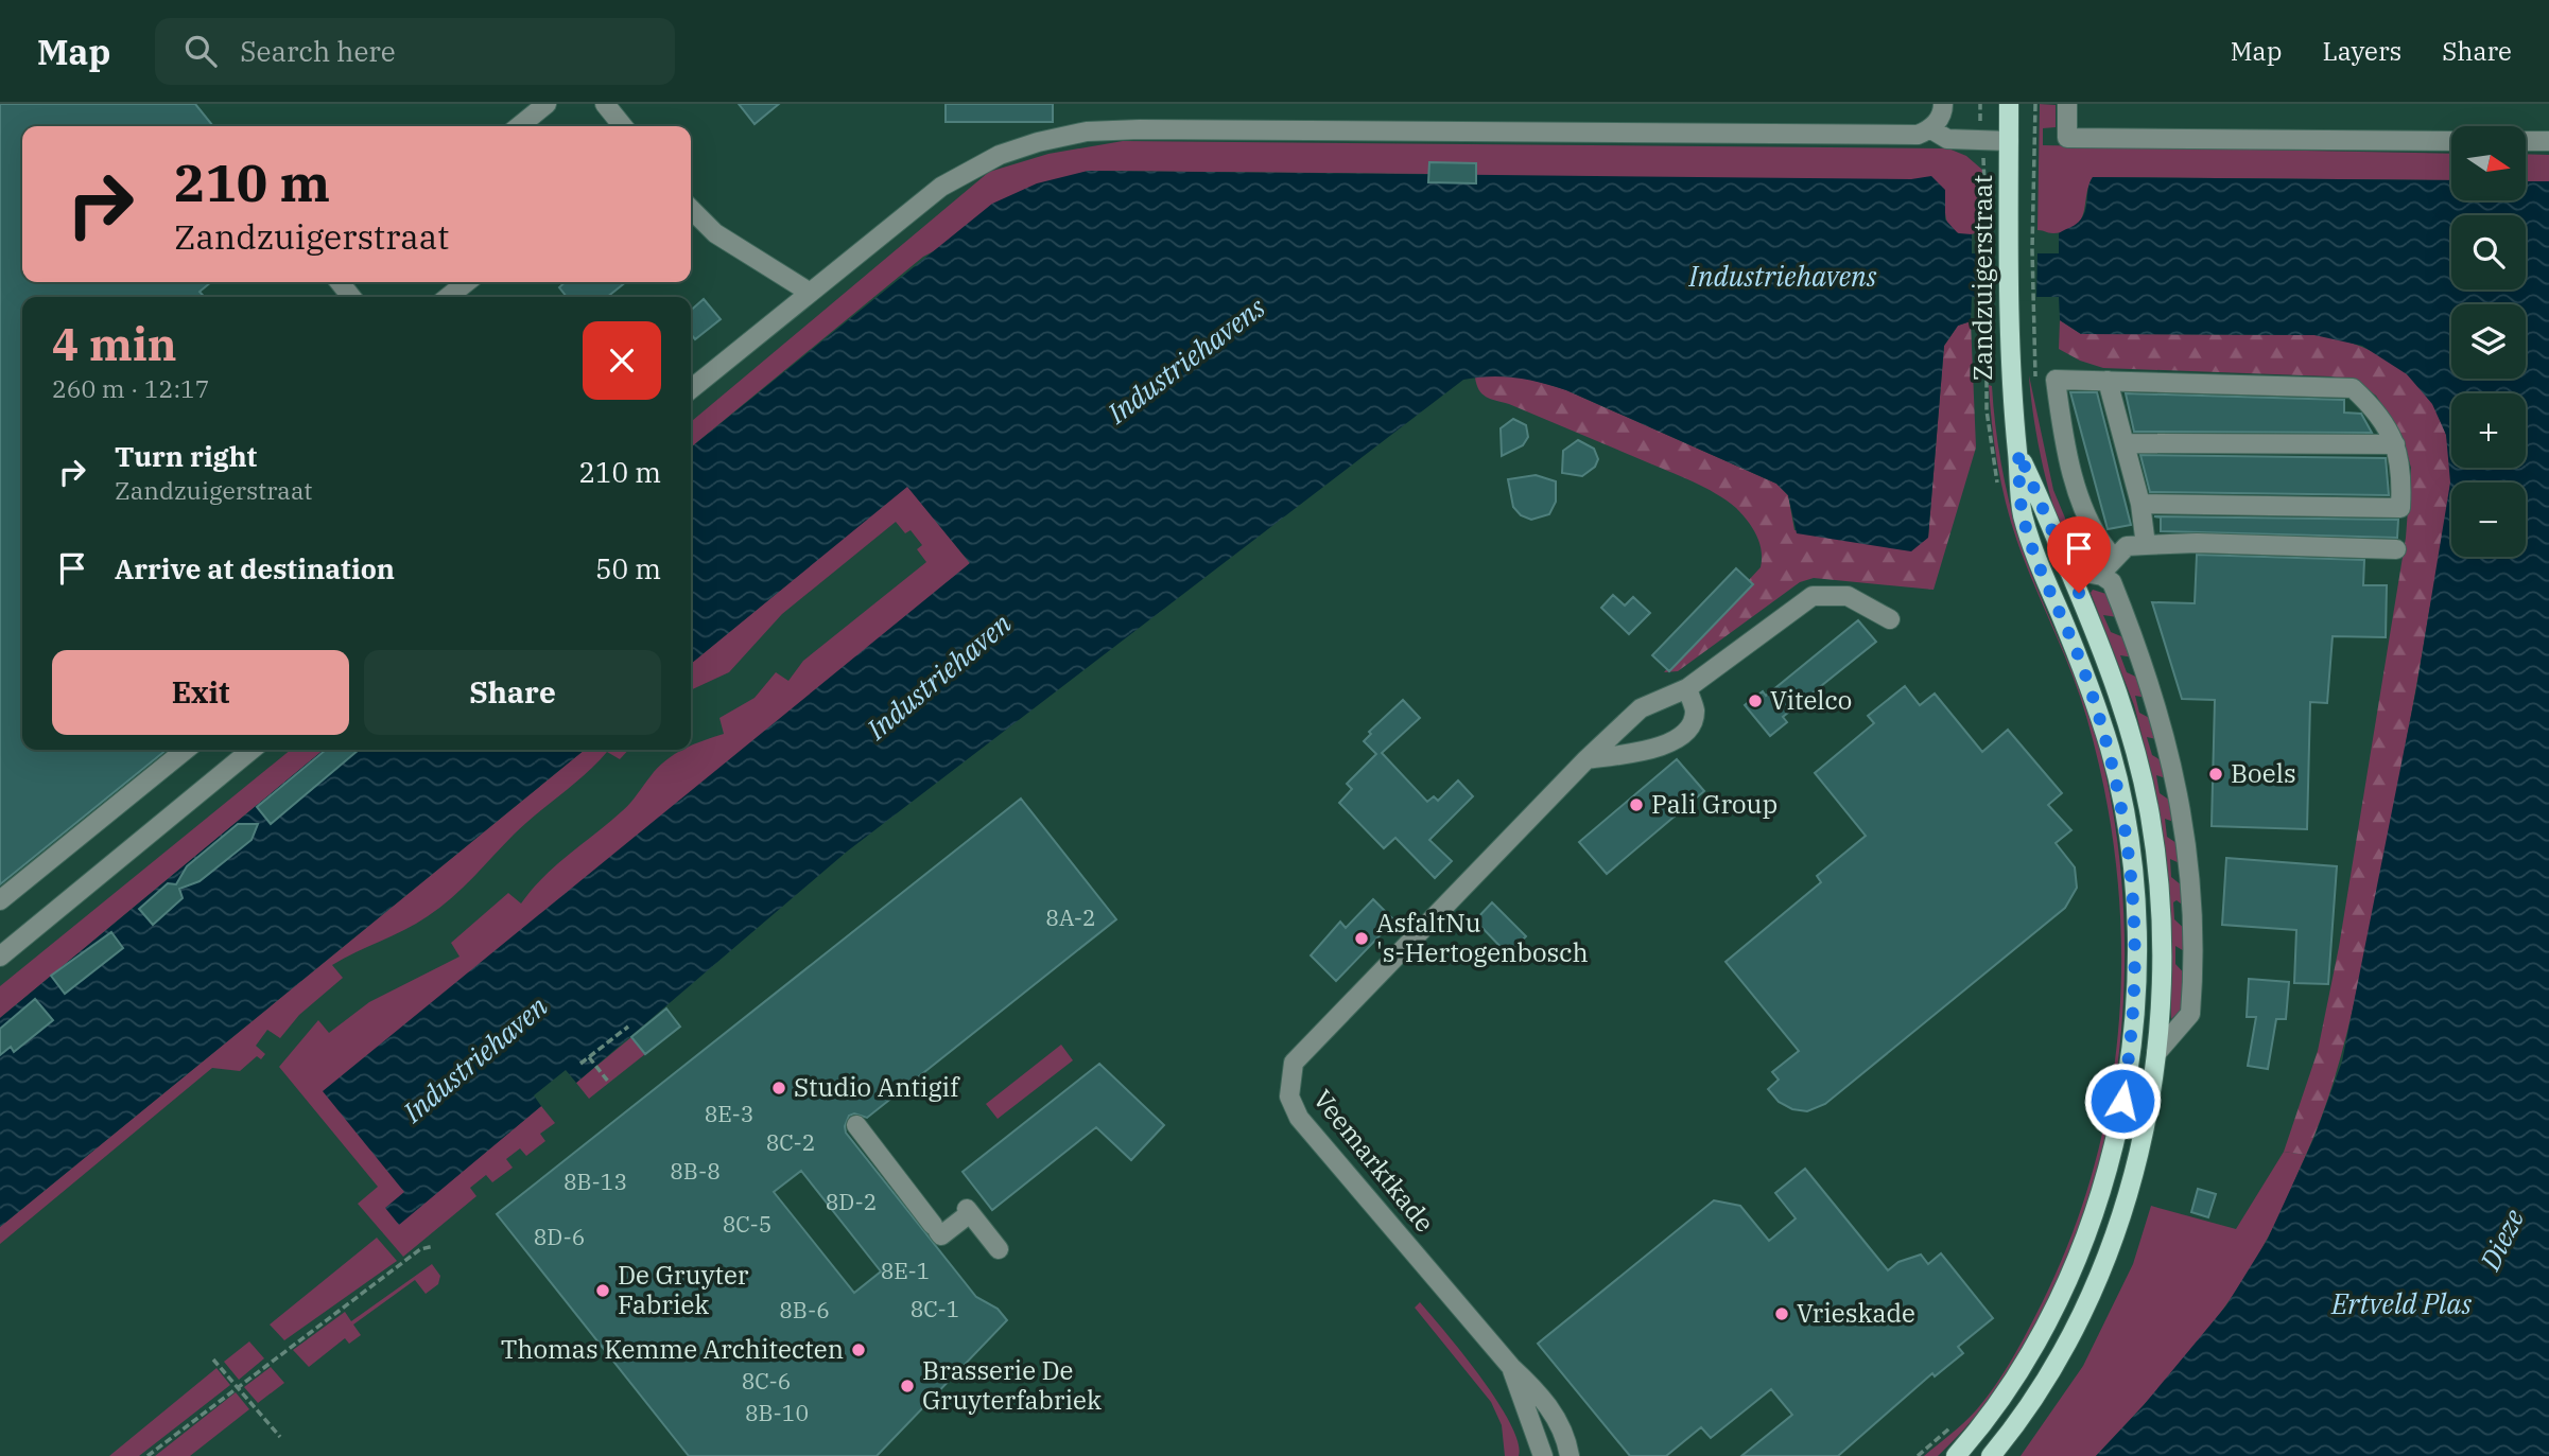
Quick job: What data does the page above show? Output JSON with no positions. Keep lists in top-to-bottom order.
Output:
{
  "streets": {
    "main road": ["Zandzuigerstraat"],
    "street": ["Veemarktkade"]
  },
  "water": [
    "Industriehavens",
    "Industriehaven",
    "Dieze",
    "Ertveld Plas"
  ],
  "places": [
    "Vitelco",
    "Boels",
    "Pali Group",
    "AsfaltNu 's-Hertogenbosch",
    "Studio Antigif",
    "De Gruyter Fabriek",
    "Vrieskade",
    "Thomas Kemme Architecten",
    "Brasserie De Gruyterfabriek"
  ],
  "house_numbers": [
    "8A-2",
    "8E-3",
    "8C-2",
    "8B-8",
    "8B-13",
    "8D-2",
    "8C-5",
    "8D-6",
    "8E-1",
    "8C-1",
    "8B-6",
    "8C-6",
    "8B-10"
  ],
  "north": "right",
  "page": {
    "header": "Map",
    "search": "Search here",
    "nav": ["Map", "Layers", "Share"],
    "map_buttons": ["+", "−"],
    "turn": ["210 m", "Zandzuigerstraat"],
    "heading": ["4 min", "260 m · 12:17"],
    "list": [
      {
        "name": "Turn right",
        "note": "Zandzuigerstraat",
        "value": "210 m"
      },
      {
        "name": "Arrive at destination",
        "value": "50 m"
      }
    ],
    "buttons": ["Exit", "Share"]
  }
}
